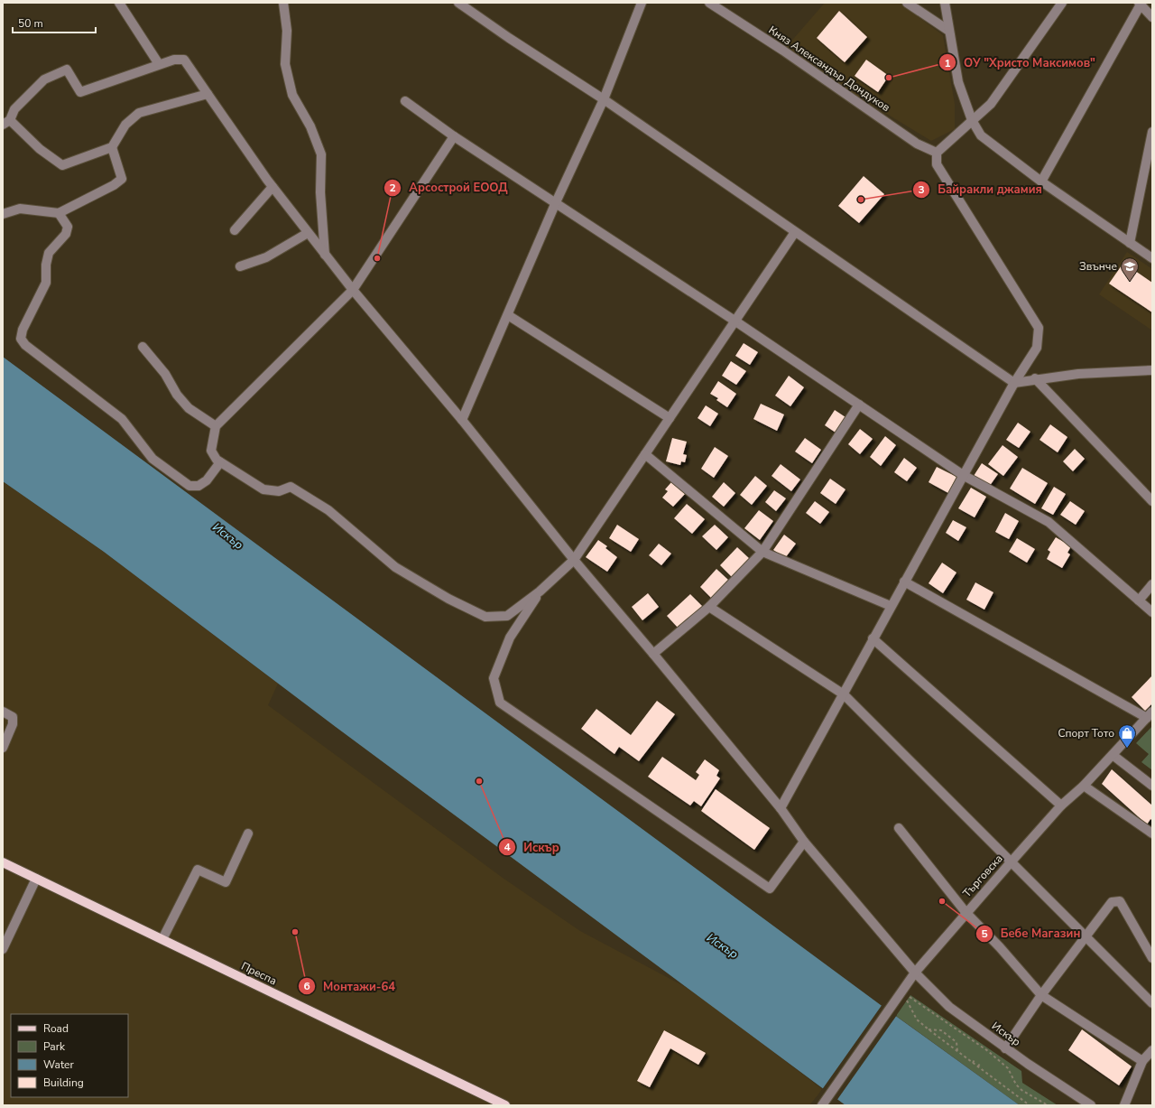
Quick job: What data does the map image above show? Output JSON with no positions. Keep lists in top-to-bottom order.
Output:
{
  "streets": {
    "main road": ["Преспа"],
    "street": ["Княз Александър Дондуков", "Търговска", "Искър"]
  },
  "crossings": [
    ["Търговска", "Искър"]
  ],
  "water": ["Искър"],
  "places": {
    "other": [
      "ОУ \"Христо Максимов\"",
      "Байракли джамия",
      "Арсострой ЕООД",
      "Искър",
      "Бебе Магазин",
      "Монтажи-64"
    ],
    "school or university": ["Звънче"],
    "shop": ["Спорт Тото"]
  },
  "legend": [
    "Road",
    "Park",
    "Water",
    "Building"
  ],
  "scale_bar": "50 m"
}
